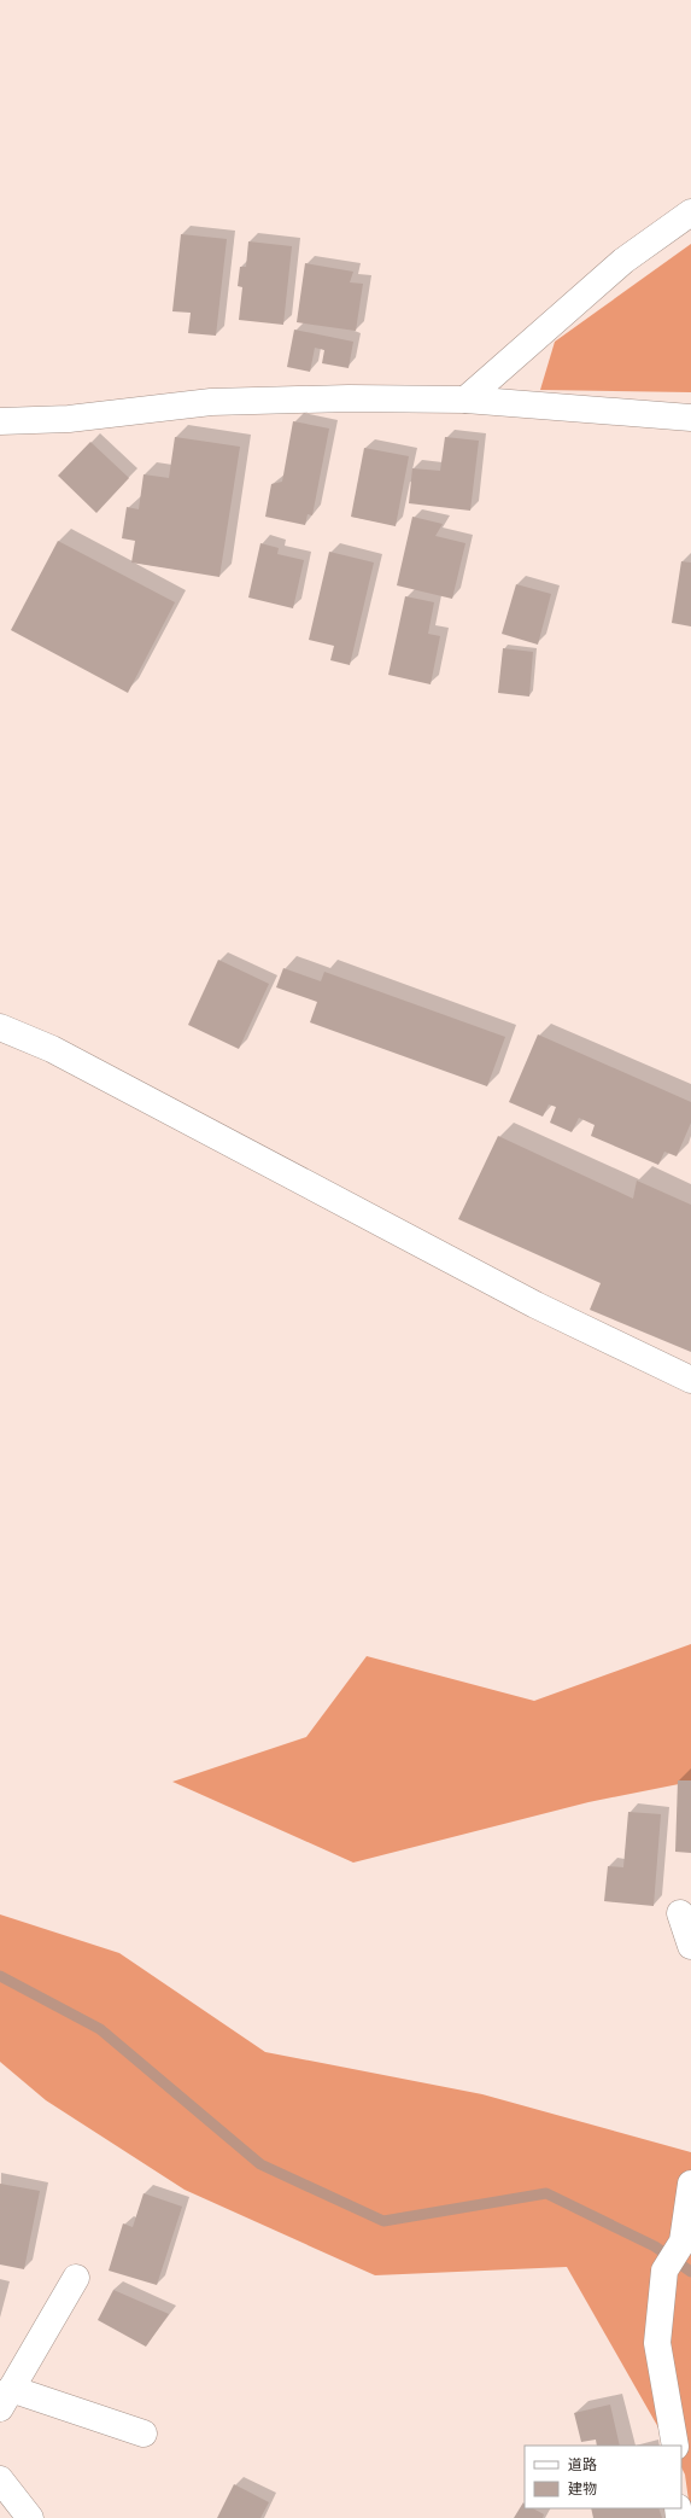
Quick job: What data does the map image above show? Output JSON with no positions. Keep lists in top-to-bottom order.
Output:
{
  "legend": ["道路", "建物"]
}
